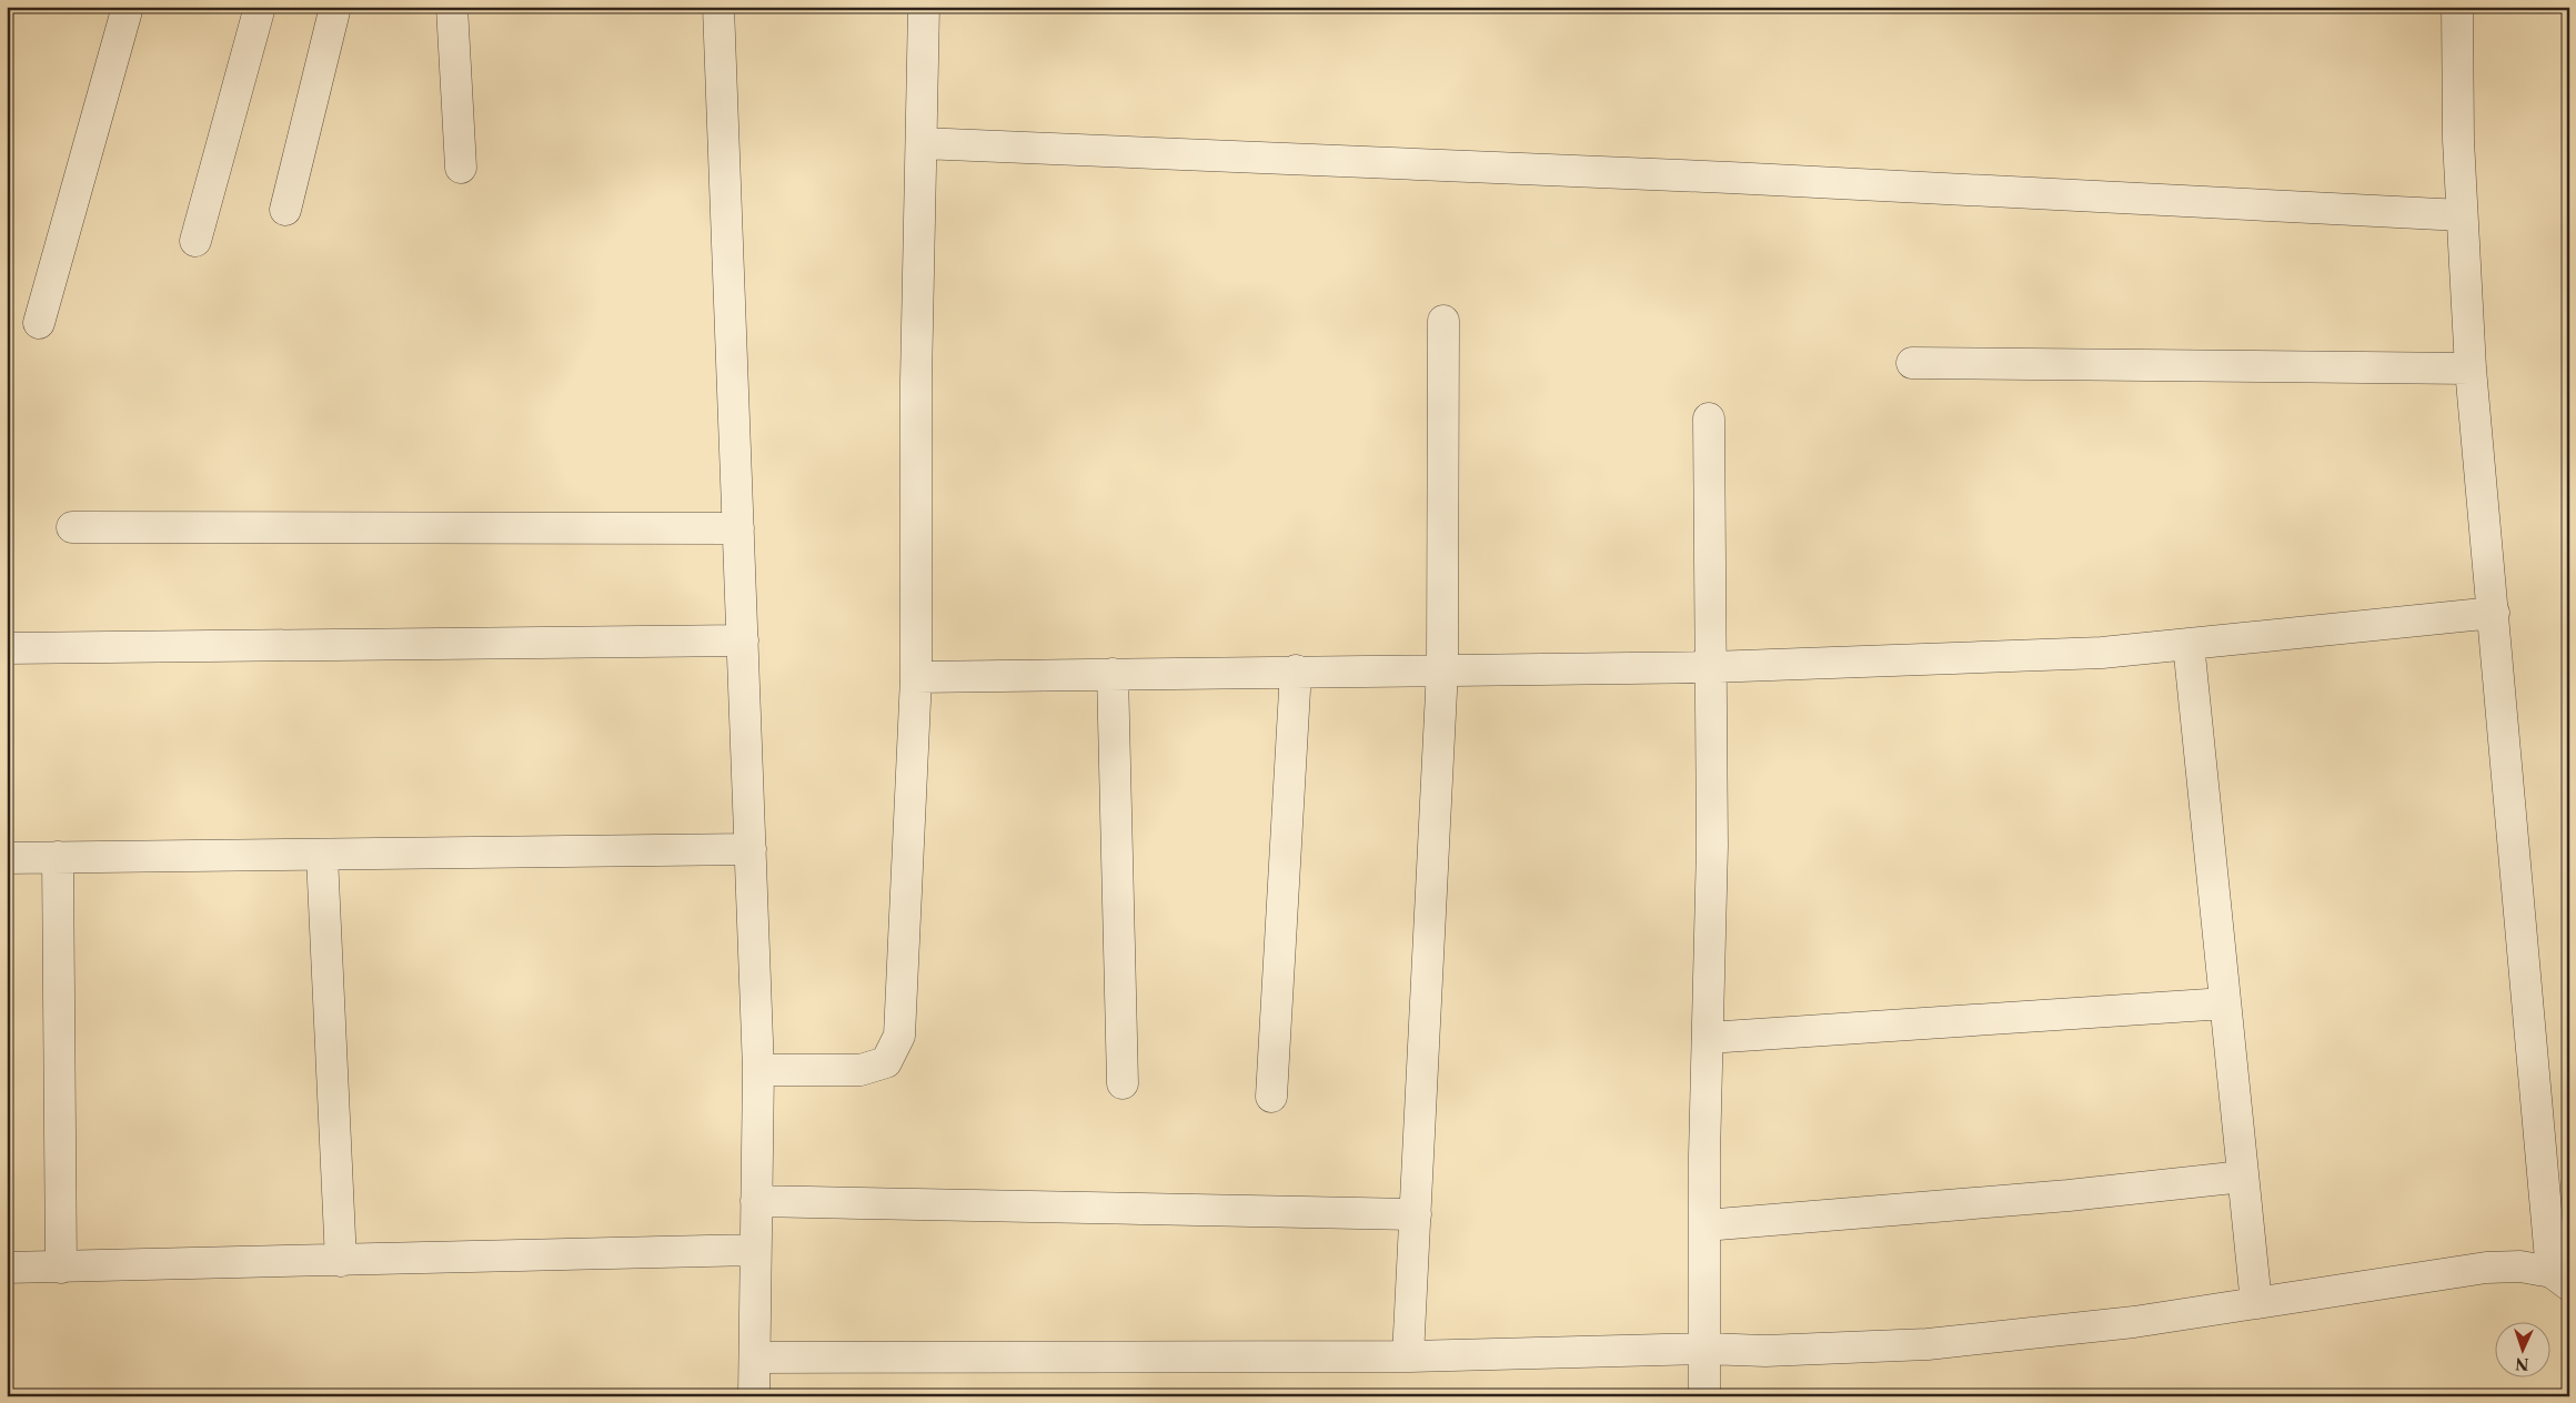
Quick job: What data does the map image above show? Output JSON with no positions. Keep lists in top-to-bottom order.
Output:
{
  "north": "bottom"
}
